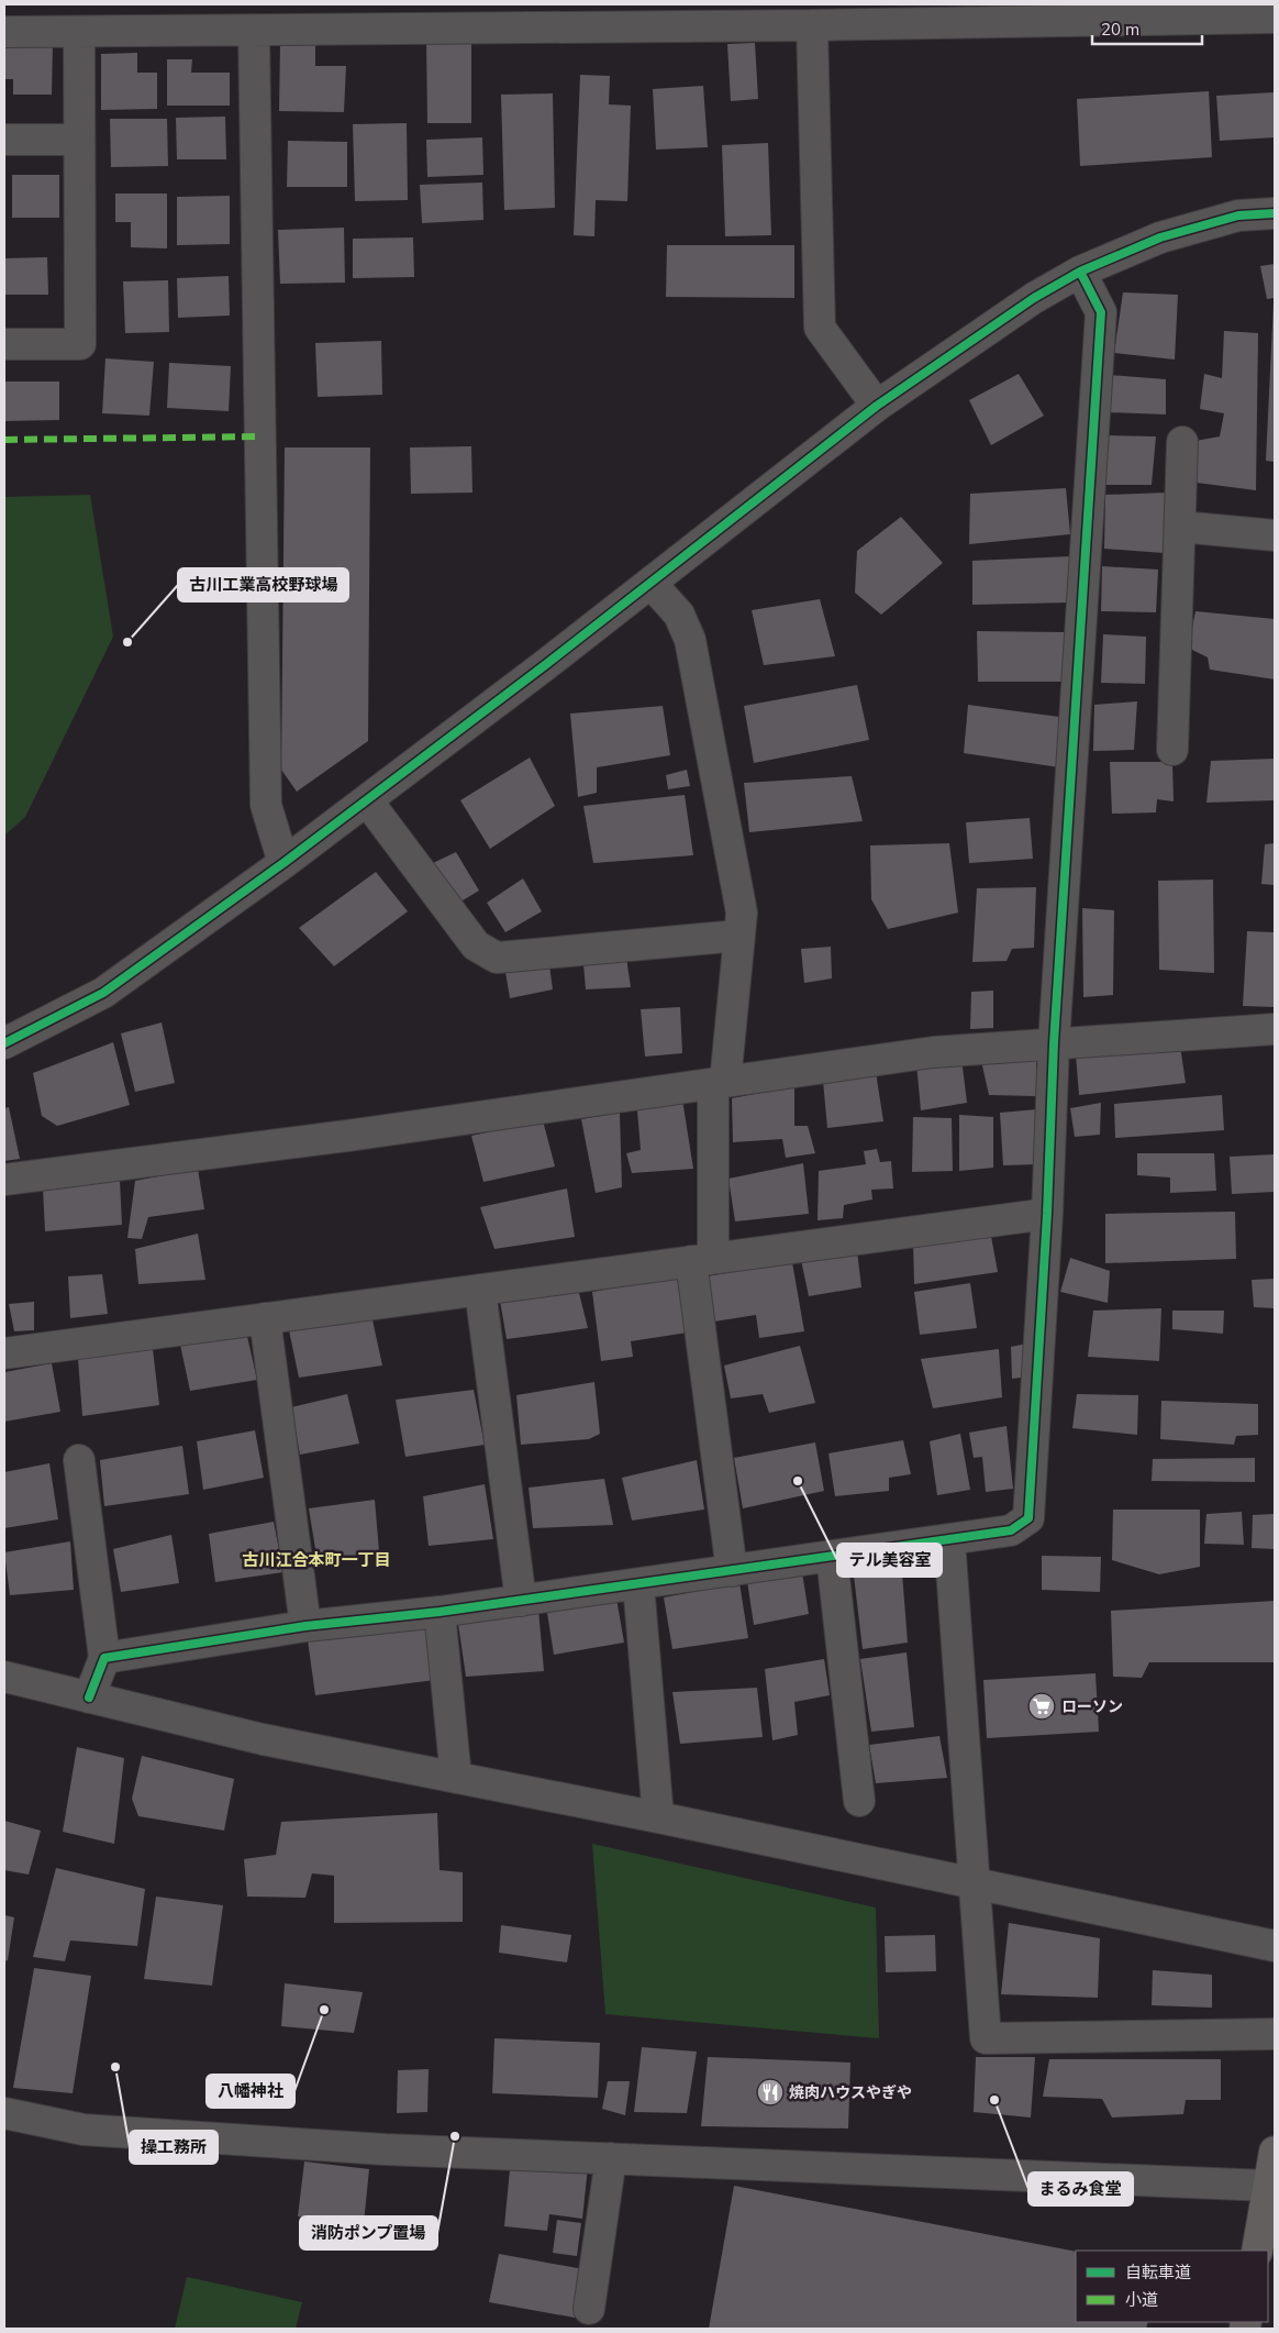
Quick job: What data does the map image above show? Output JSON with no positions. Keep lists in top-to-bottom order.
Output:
{
  "districts": ["古川江合本町一丁目"],
  "places": {
    "other": [
      "古川工業高校野球場",
      "テル美容室",
      "八幡神社",
      "操工務所",
      "まるみ食堂",
      "消防ポンプ置場"
    ],
    "supermarket": ["ローソン"],
    "restaurant": ["焼肉ハウスやぎや"]
  },
  "legend": ["自転車道", "小道"],
  "scale_bar": "20 m"
}
